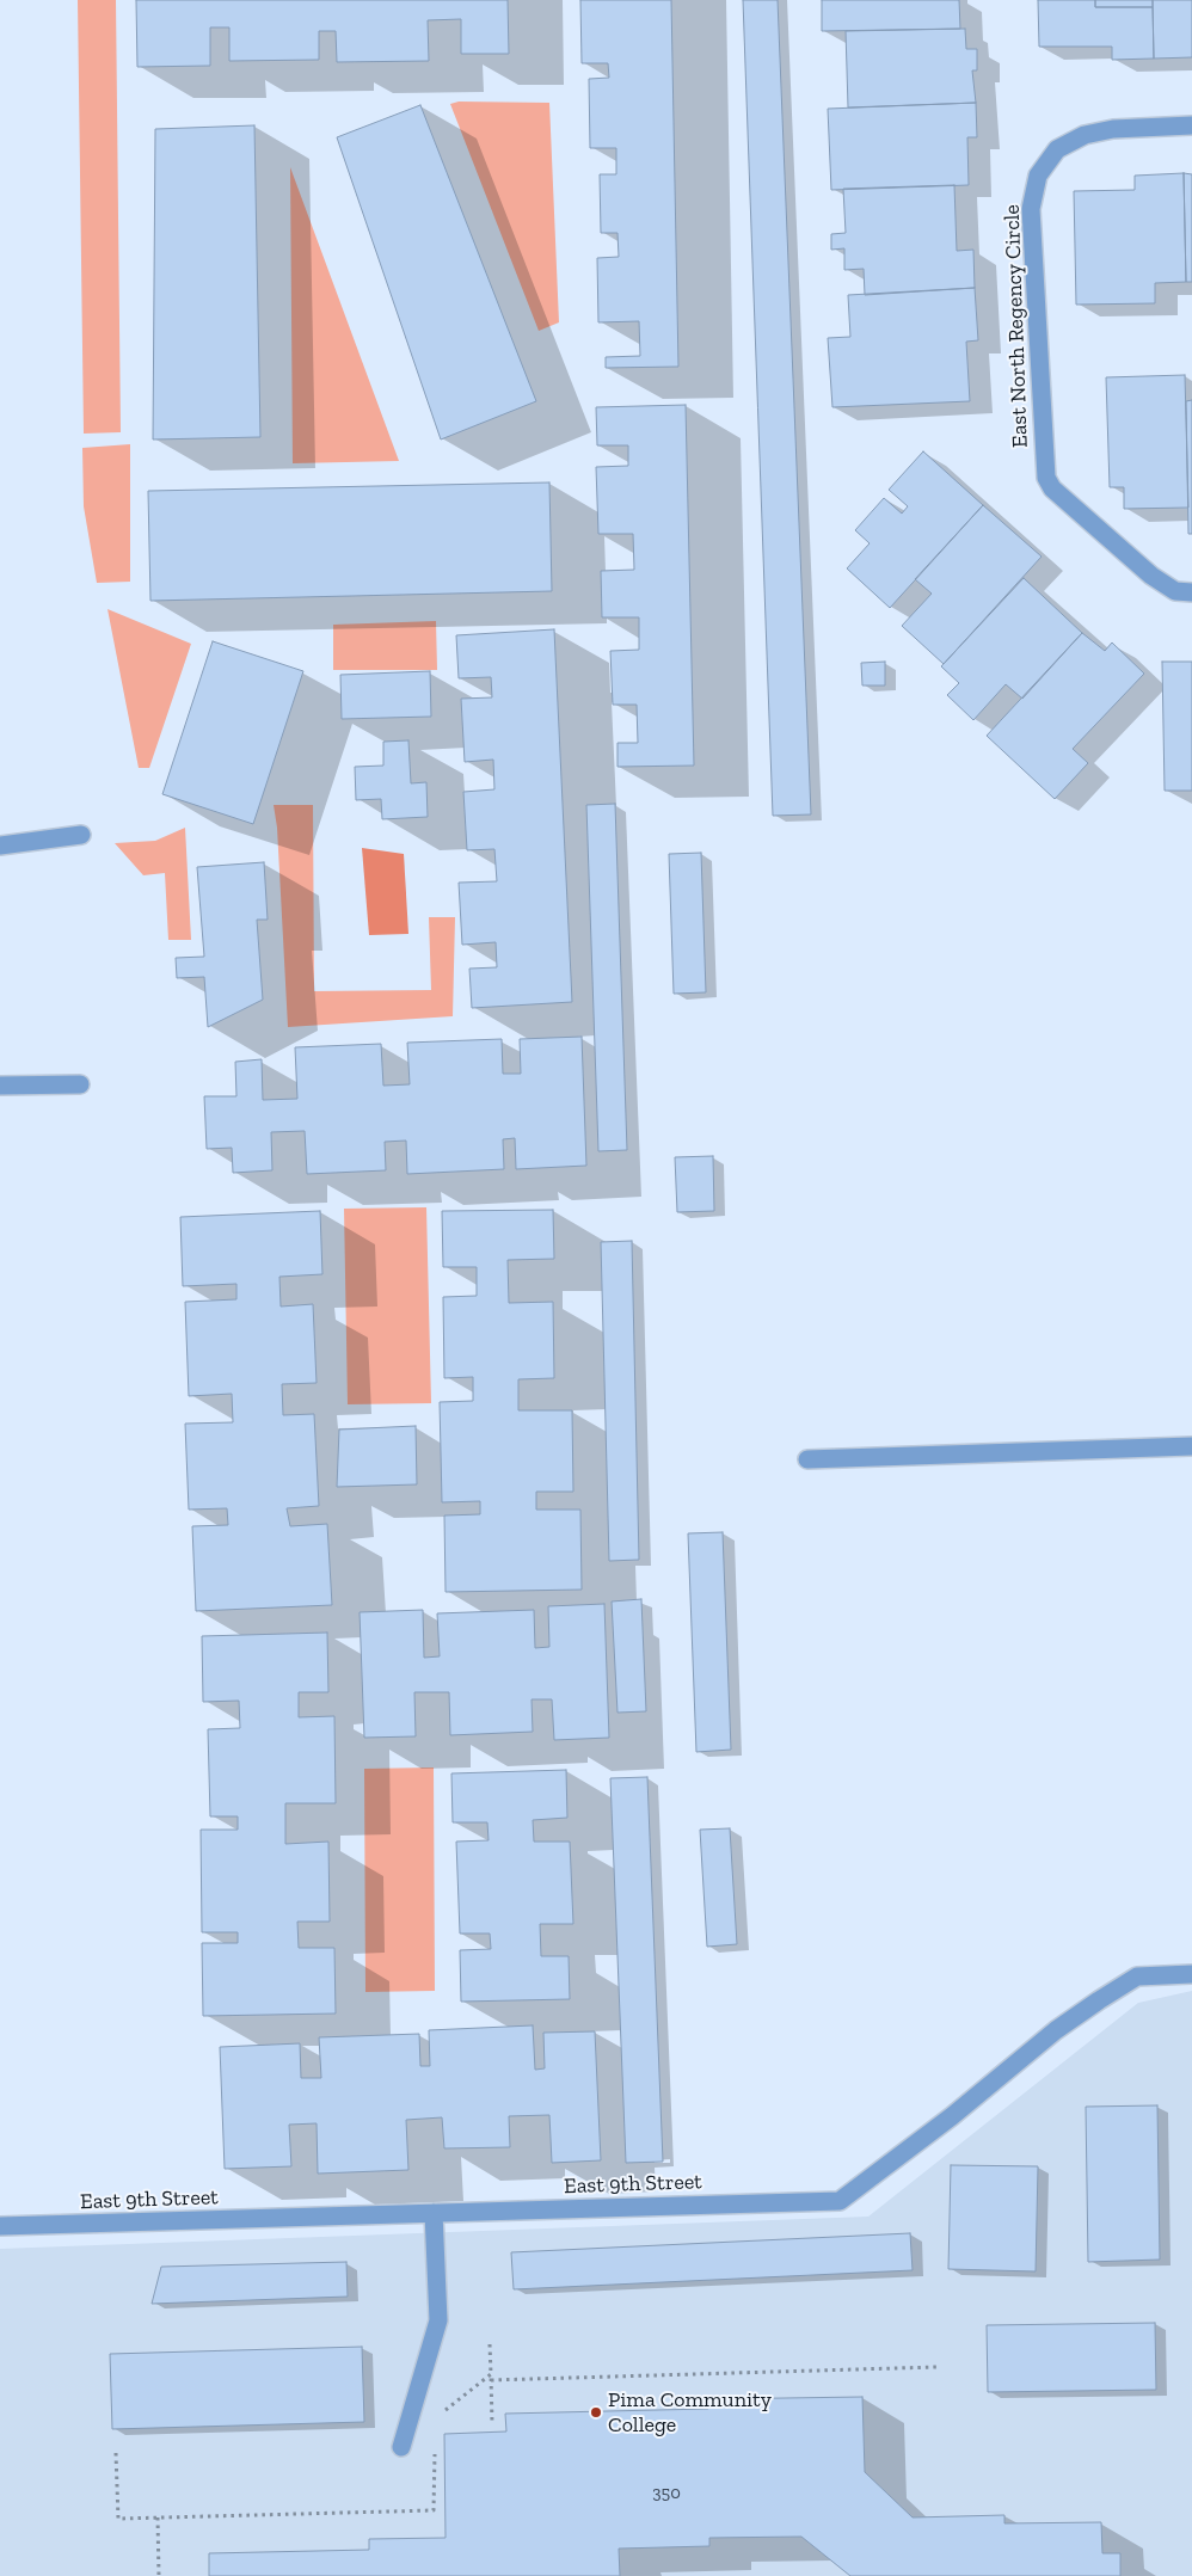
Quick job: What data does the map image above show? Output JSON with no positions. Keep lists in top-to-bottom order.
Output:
{
  "streets": {
    "street": ["East North Regency Circle", "East 9th Street"]
  },
  "places": ["Pima Community College"],
  "house_numbers": ["350"]
}
